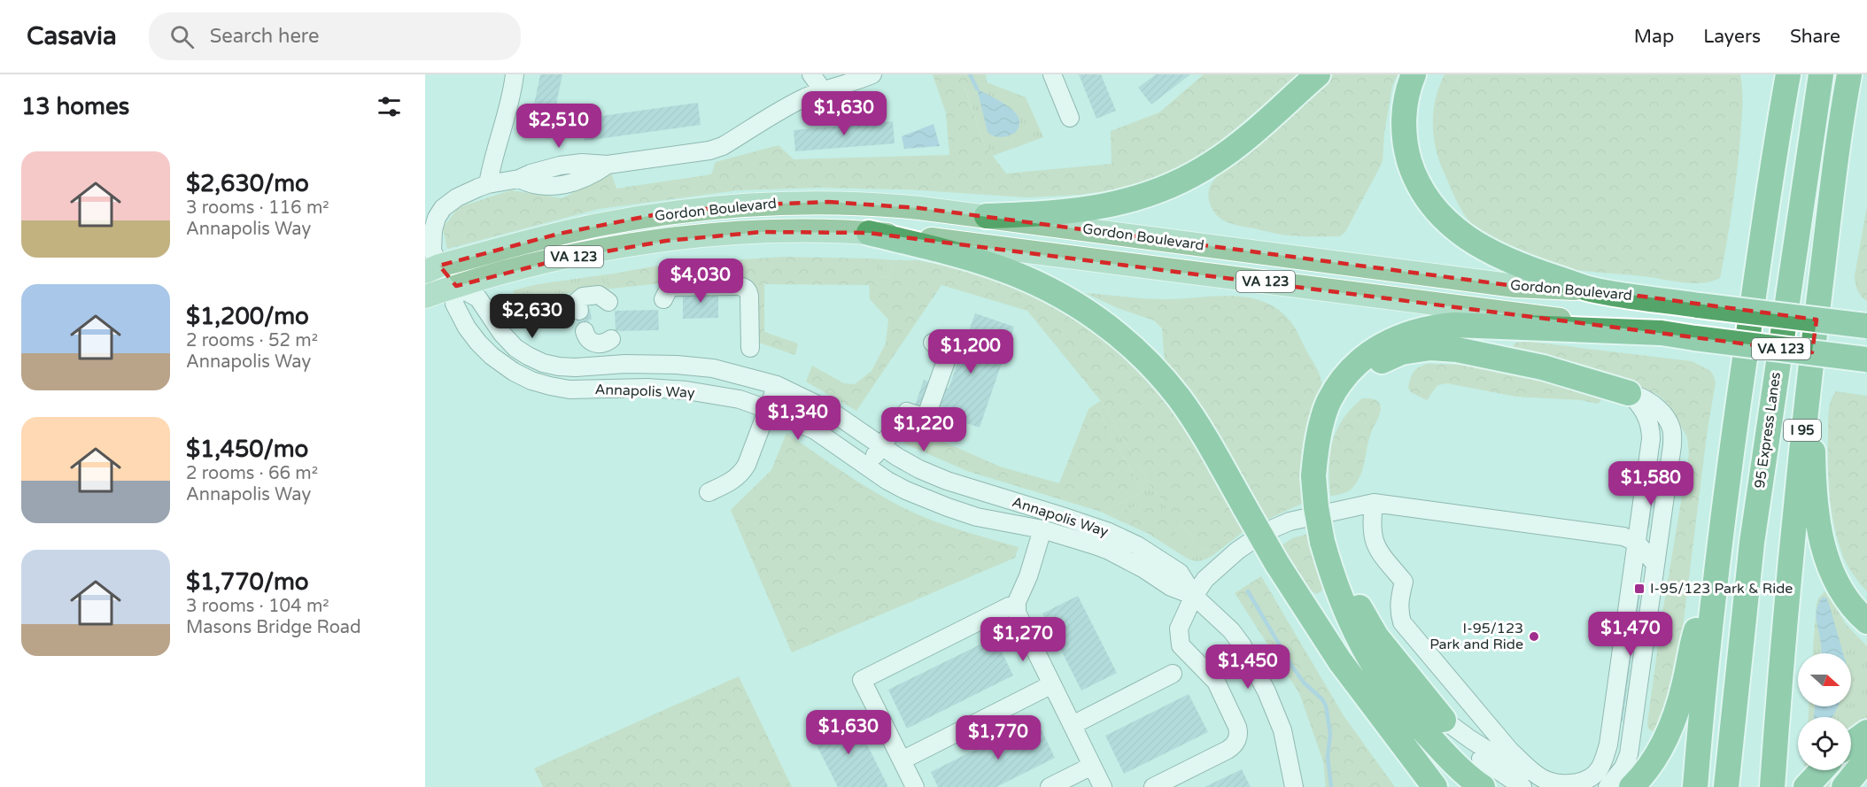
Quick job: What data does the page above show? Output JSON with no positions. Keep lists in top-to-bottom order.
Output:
{
  "streets": {
    "highway": [
      "Gordon Boulevard",
      "VA 123",
      "95 Express Lanes",
      "I 95"
    ],
    "street": ["Annapolis Way"]
  },
  "crossings": [
    ["Gordon Boulevard", "Annapolis Way"]
  ],
  "places": {
    "transit": ["I-95/123 Park & Ride"],
    "other": ["I-95/123 Park and Ride"]
  },
  "north": "right",
  "page": {
    "header": "Casavia",
    "search": "Search here",
    "nav": ["Map", "Layers", "Share"],
    "heading": "13 homes",
    "price": [
      "$1,630",
      "$2,510",
      "$4,030",
      "$2,630",
      "$1,200",
      "$1,340",
      "$1,220",
      "$1,580",
      "$1,470",
      "$1,270",
      "$1,450",
      "$1,630",
      "$1,770"
    ],
    "list": [
      {
        "name": "$2,630/mo",
        "note": "3 rooms · 116 m² · Annapolis Way"
      },
      {
        "name": "$1,200/mo",
        "note": "2 rooms · 52 m² · Annapolis Way"
      },
      {
        "name": "$1,450/mo",
        "note": "2 rooms · 66 m² · Annapolis Way"
      },
      {
        "name": "$1,770/mo",
        "note": "3 rooms · 104 m² · Masons Bridge Road"
      }
    ]
  }
}
